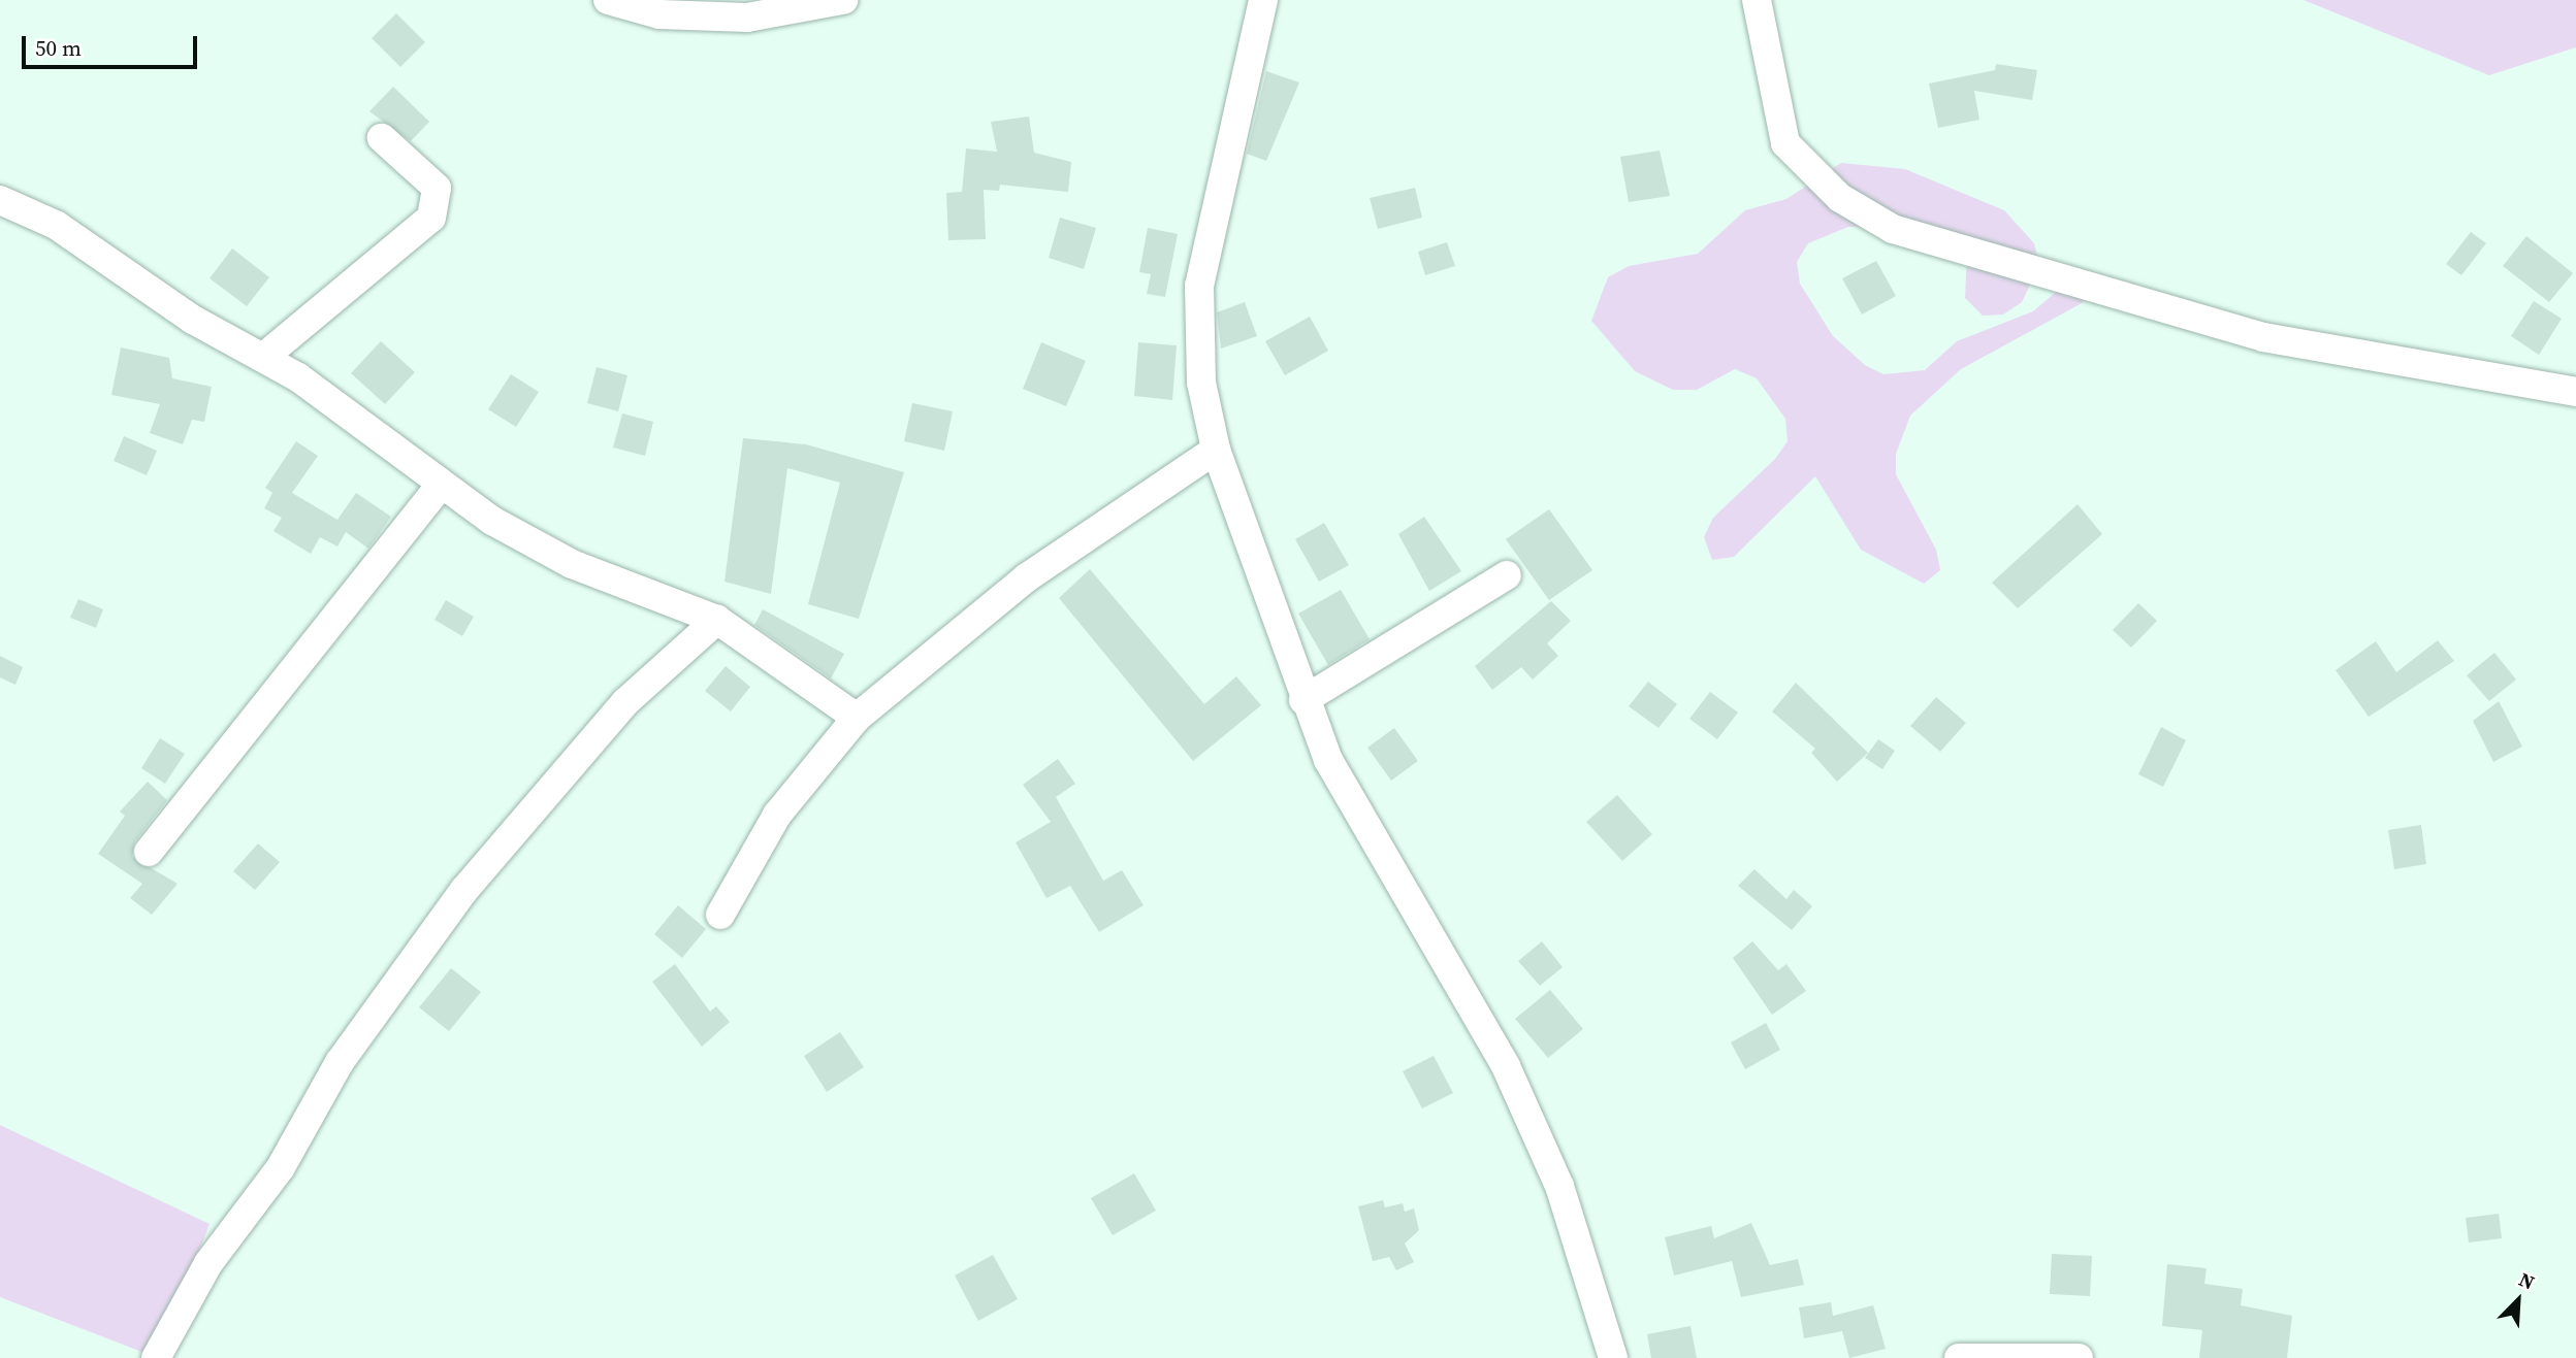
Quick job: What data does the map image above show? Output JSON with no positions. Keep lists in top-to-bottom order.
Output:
{
  "scale_bar": "50 m",
  "north": "top right"
}
